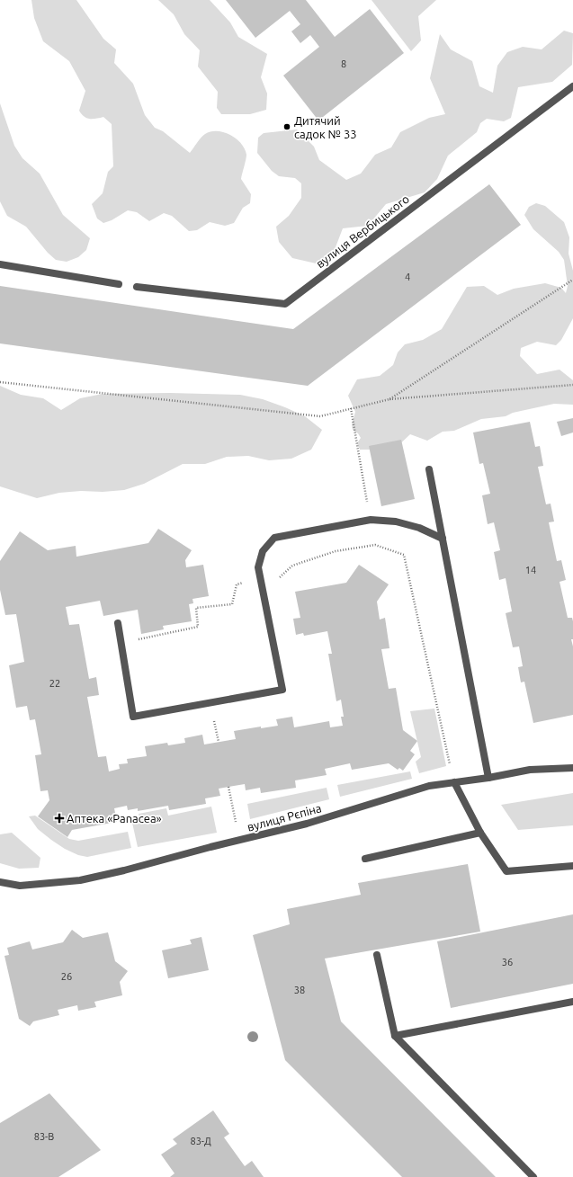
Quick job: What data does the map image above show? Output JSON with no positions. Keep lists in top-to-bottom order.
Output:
{
  "streets": {
    "street": ["вулиця Вербицького", "вулиця Рєпіна"]
  },
  "places": {
    "other": ["Дитячий садок № 33"],
    "health": ["Аптека «Panacea»"]
  },
  "house_numbers": [
    "8",
    "4",
    "14",
    "22",
    "36",
    "26",
    "38",
    "83-В",
    "83-Д"
  ]
}
